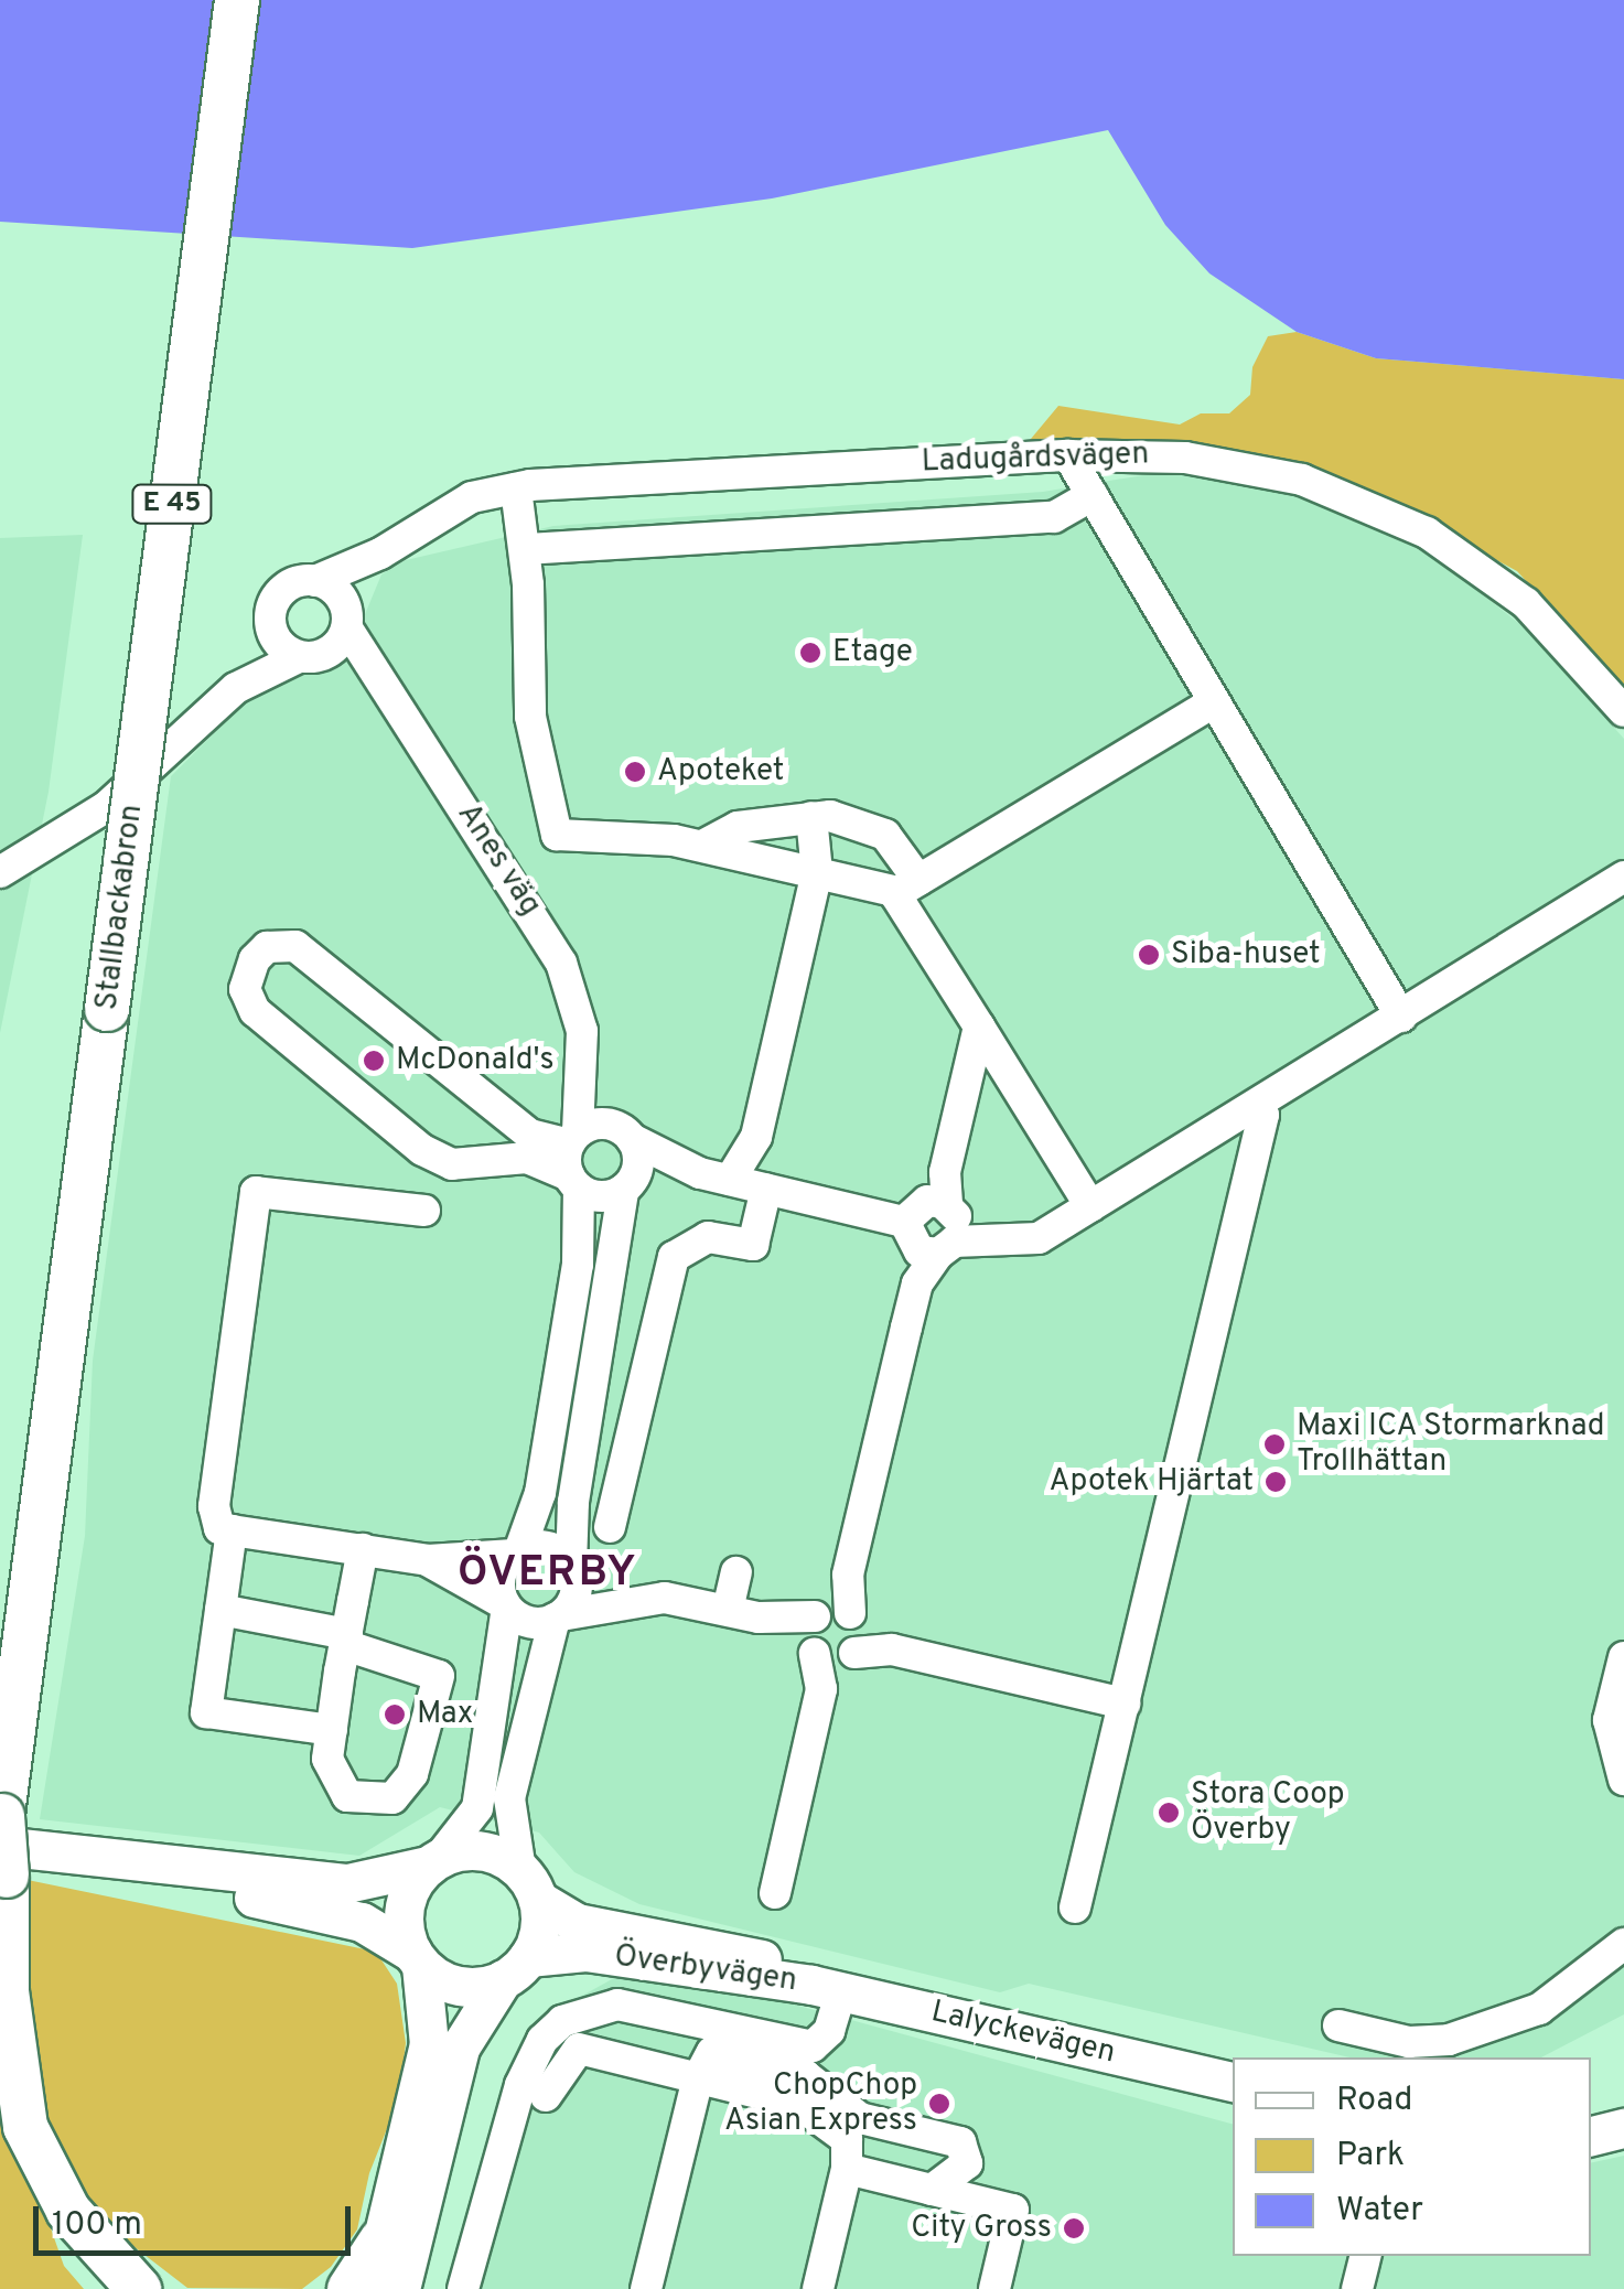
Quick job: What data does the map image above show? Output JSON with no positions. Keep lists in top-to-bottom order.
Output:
{
  "streets": {
    "highway": ["E 45", "Stallbackabron"],
    "main road": ["Överbyvägen", "Lalyckevägen"],
    "street": ["Ladugårdsvägen", "Anes väg"]
  },
  "crossings": [
    ["Ladugårdsvägen", "Anes väg"],
    ["Stallbackabron", "Överbyvägen"],
    ["Överbyvägen", "Lalyckevägen"]
  ],
  "districts": ["ÖVERBY"],
  "places": [
    "Etage",
    "Apoteket",
    "Siba-huset",
    "McDonald's",
    "Maxi ICA Stormarknad Trollhättan",
    "Apotek Hjärtat",
    "Max",
    "Stora Coop Överby",
    "ChopChop Asian Express",
    "City Gross"
  ],
  "legend": ["Road", "Park", "Water"],
  "scale_bar": "100 m"
}
